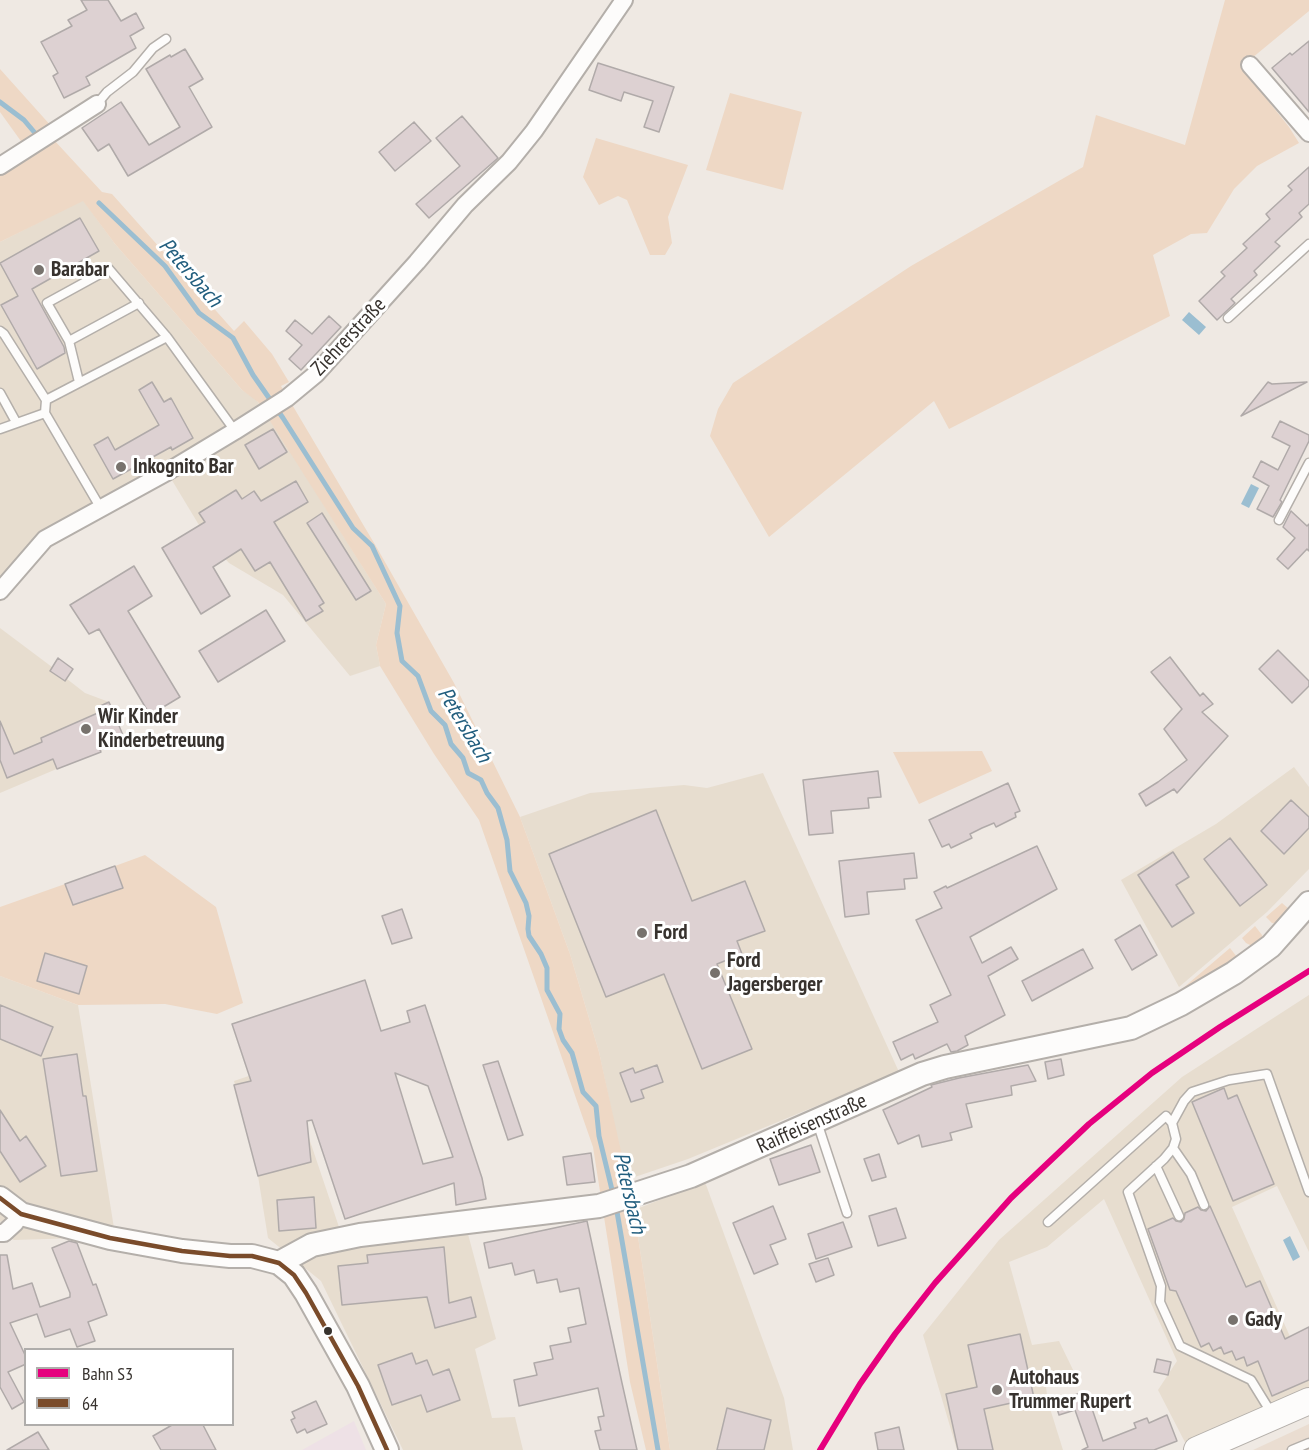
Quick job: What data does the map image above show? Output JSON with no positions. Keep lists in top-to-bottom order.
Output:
{
  "streets": {
    "street": ["Ziehrerstraße", "Raiffeisenstraße"]
  },
  "water": ["Petersbach"],
  "places": [
    "Barabar",
    "Inkognito Bar",
    "Wir Kinder Kinderbetreuung",
    "Ford",
    "Ford Jagersberger",
    "Gady",
    "Autohaus Trummer Rupert"
  ],
  "lines": ["rail line S3", "transit line 64"],
  "legend": ["Bahn S3", "64"]
}
